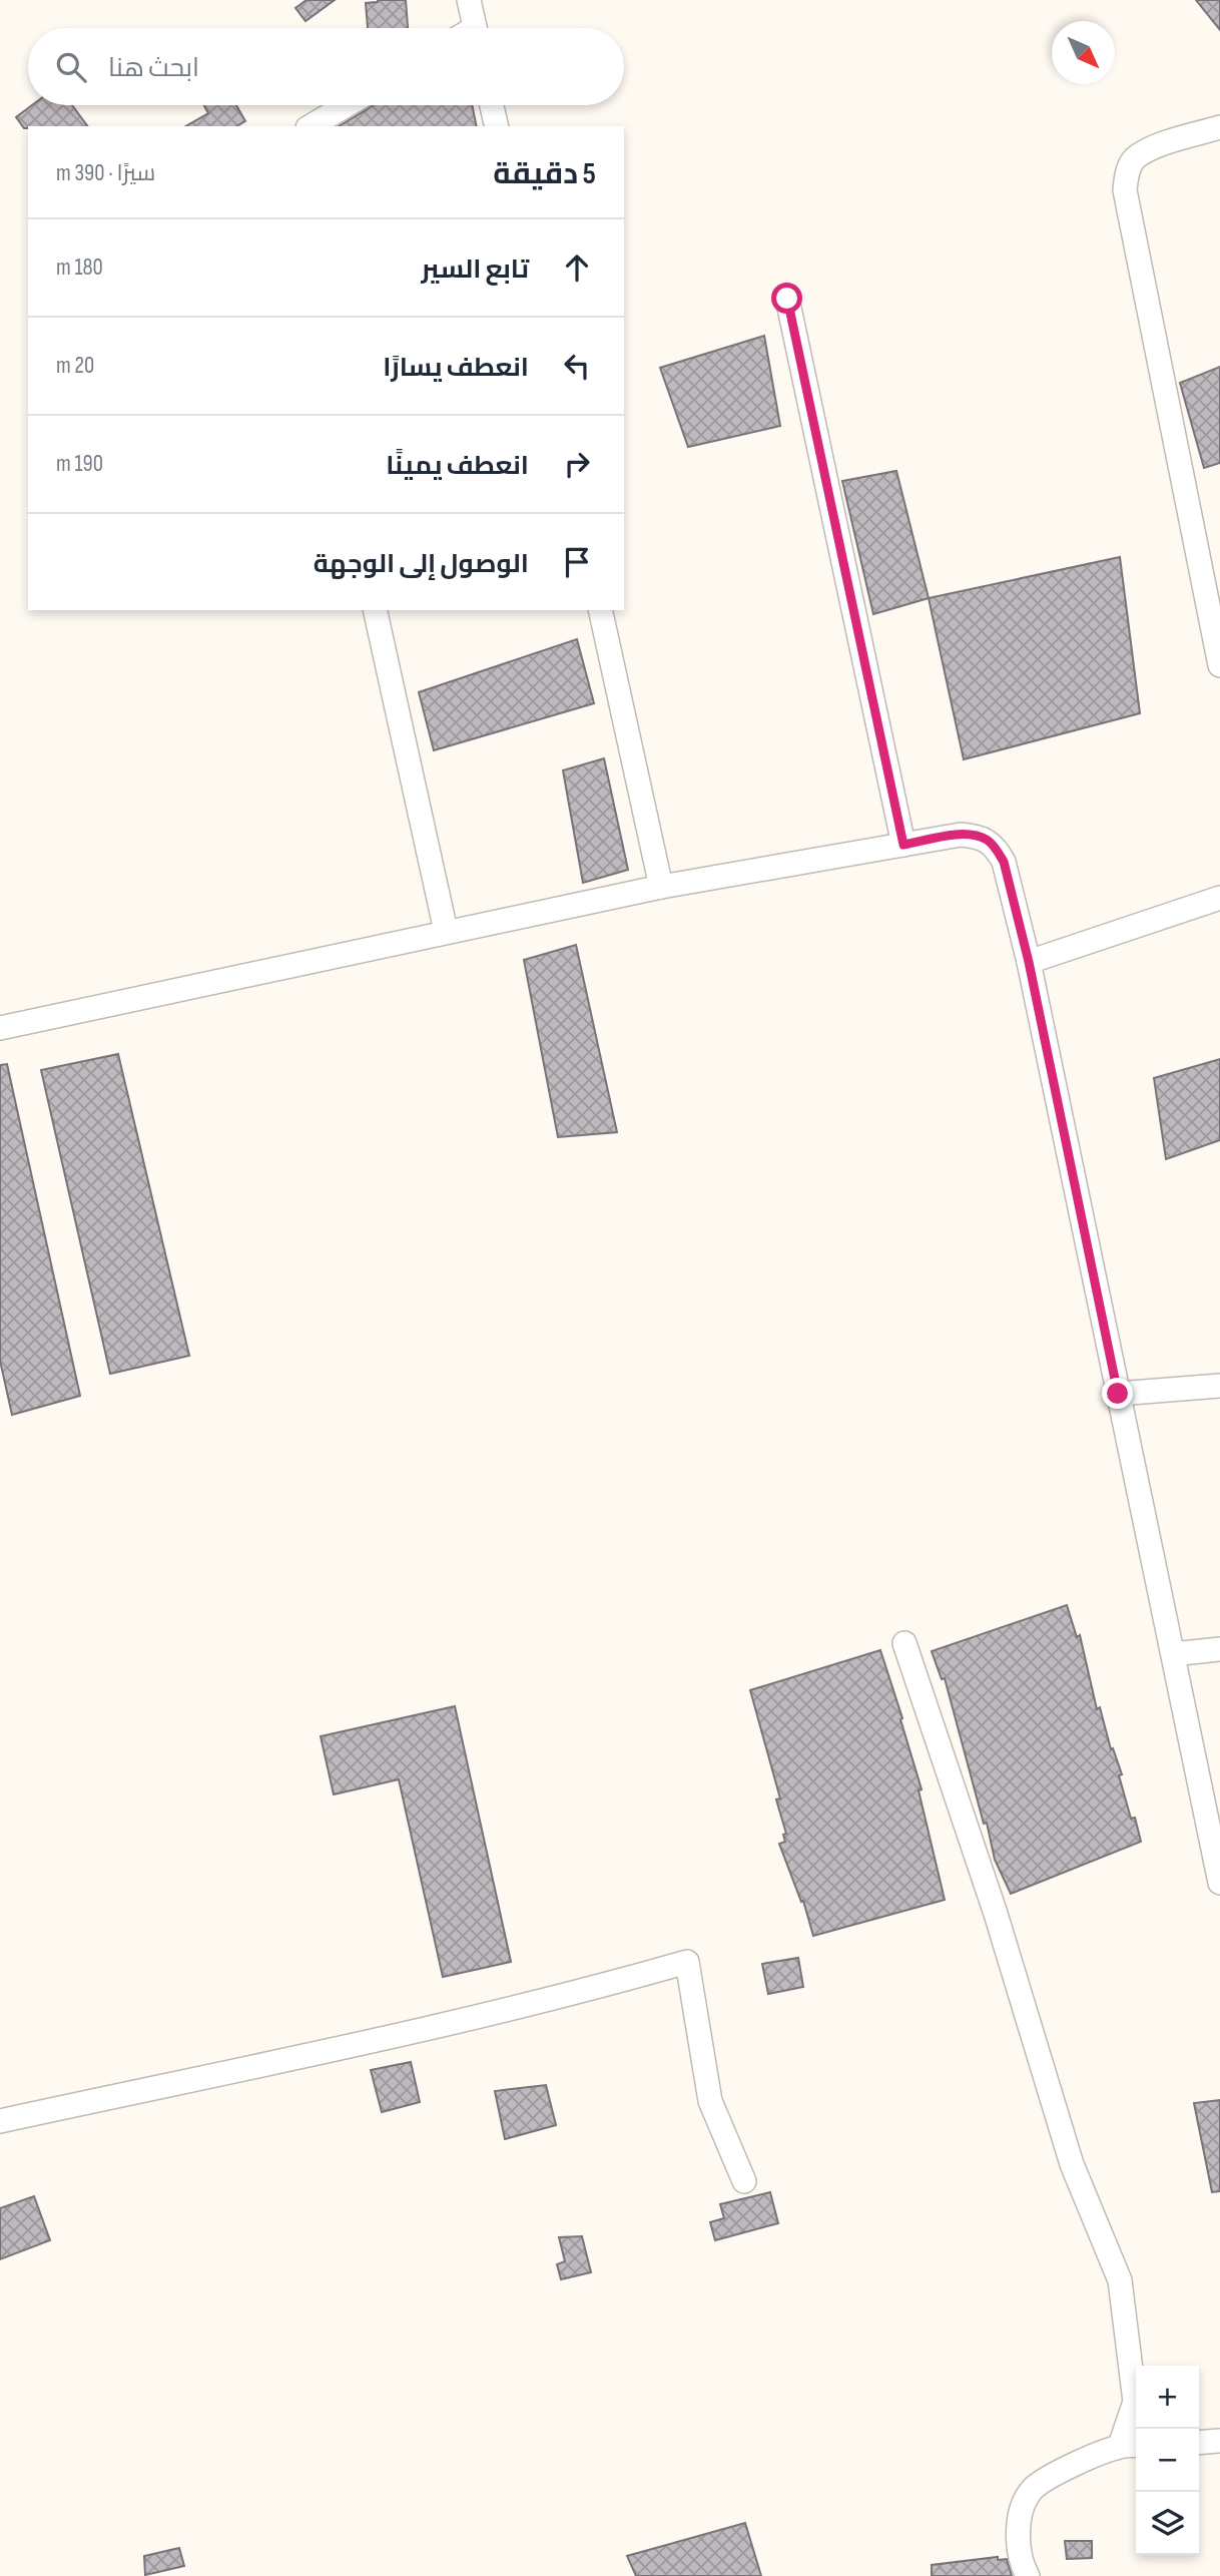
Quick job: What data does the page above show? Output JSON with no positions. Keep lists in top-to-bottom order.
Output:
{
  "north": "bottom right",
  "page": {
    "search": "ابحث هنا",
    "heading": ["5 دقيقة", "سيرًا · 390 m"],
    "list": [
      ["تابع السير", "180 m"],
      ["انعطف يسارًا", "20 m"],
      ["انعطف يمينًا", "190 m"],
      "الوصول إلى الوجهة"
    ],
    "map_buttons": ["+", "−"]
  }
}
